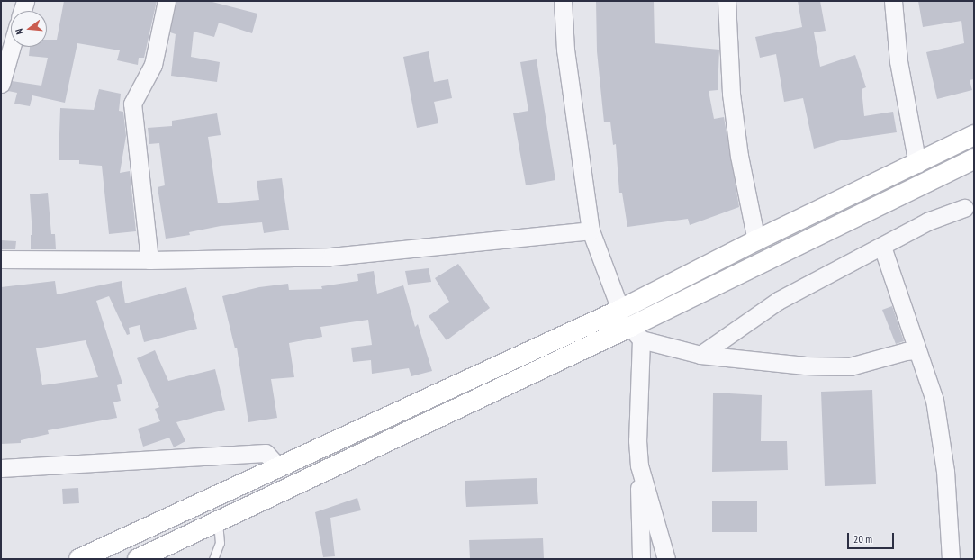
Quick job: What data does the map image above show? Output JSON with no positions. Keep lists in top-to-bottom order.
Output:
{
  "scale_bar": "20 m",
  "north": "left"
}
